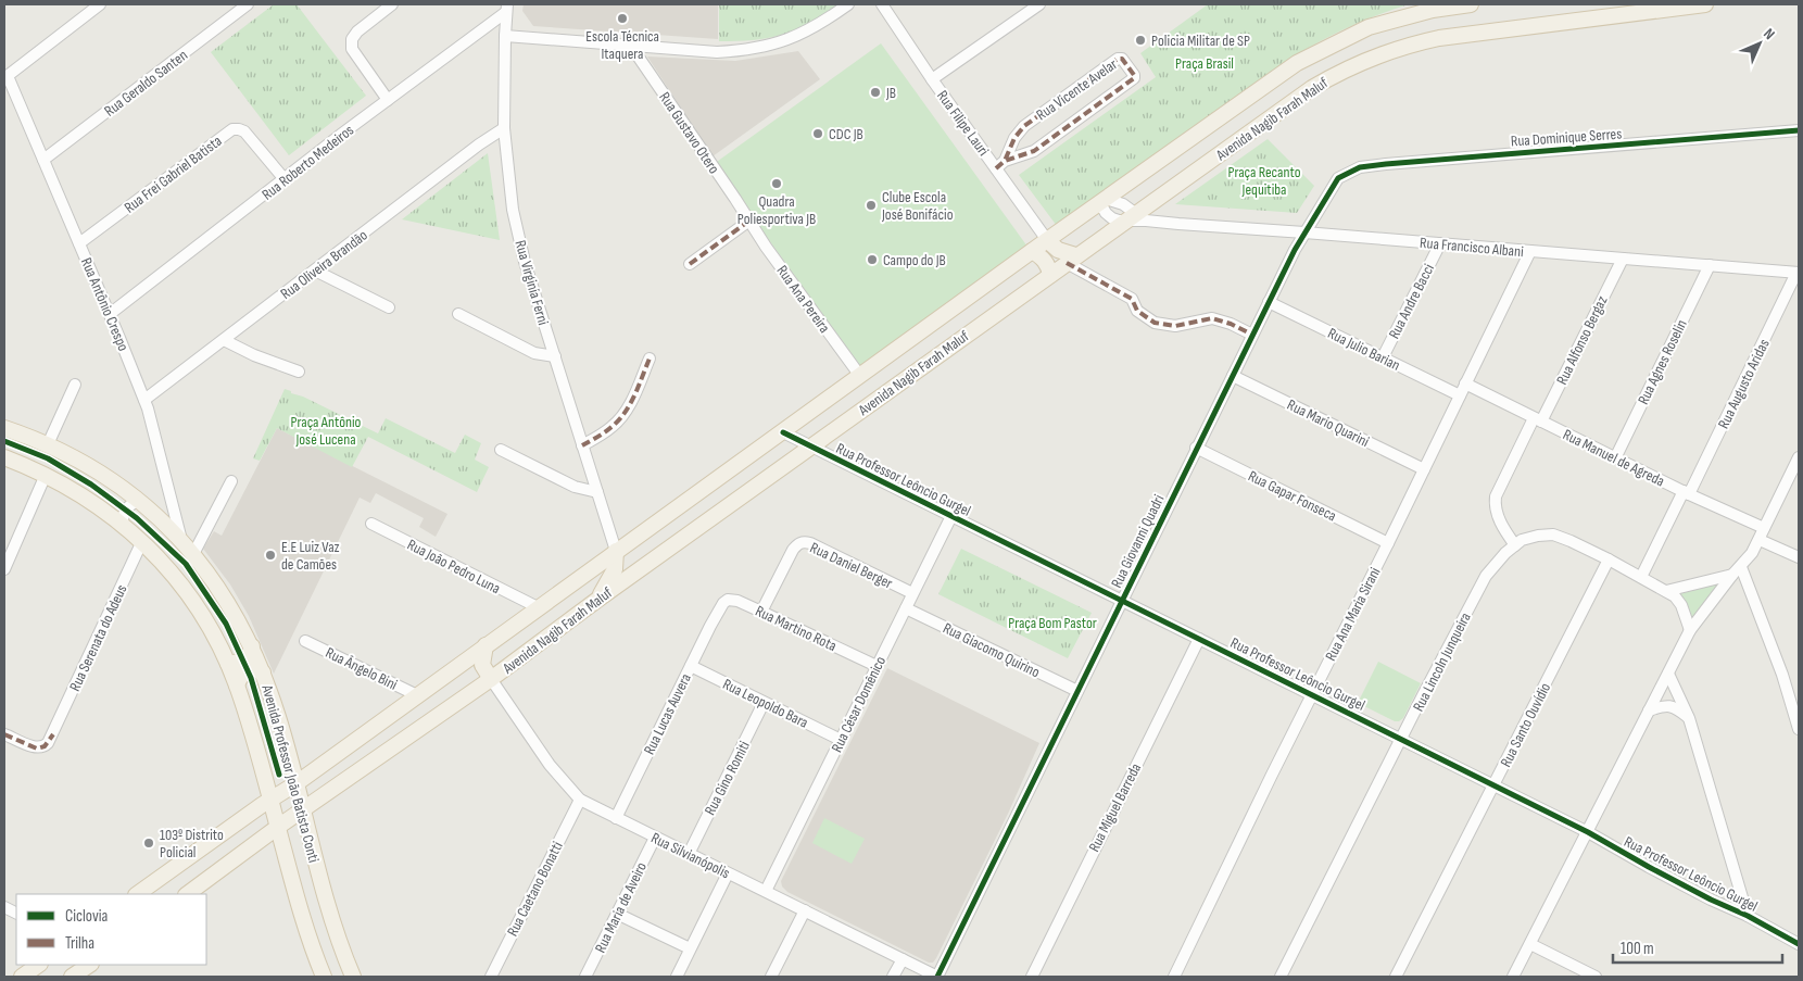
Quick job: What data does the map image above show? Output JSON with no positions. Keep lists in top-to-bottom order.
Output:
{
  "streets": {
    "main road": ["Avenida Nagib Farah Maluf", "Avenida Professor João Batista Conti"],
    "street": [
      "Rua Geraldo Santen",
      "Rua Vicente Avelar",
      "Rua Filipe Lauri",
      "Rua Gustavo Otero",
      "Rua Dominique Serres",
      "Rua Roberto Medeiros",
      "Rua Frei Gabriel Batista",
      "Rua Francisco Albani",
      "Rua Oliveira Brandão",
      "Rua Virginía Ferni",
      "Rua Ana Pereira",
      "Rua Andre Bacci",
      "Rua Antônio Crespo",
      "Rua Alfonso Bergaz",
      "Rua Julio Barian",
      "Rua Agnes Roselin",
      "Rua Augusto Aridas",
      "Rua Mario Quarini",
      "Rua Manuel de Agreda",
      "Rua Professor Leôncio Gurgel",
      "Rua Gapar Fonseca",
      "Rua Giovanni Quadri",
      "Rua Daniel Berger",
      "Rua João Pedro Luna",
      "Rua Ana Maria Sirani",
      "Rua Martino Rota",
      "Rua Serenata do Adeus",
      "Rua Giacomo Quirino",
      "Rua Lincoln Junqueira",
      "Rua Ângelo Bini",
      "Rua Leopoldo Bara",
      "Rua César Domênico",
      "Rua Lucas Auvera",
      "Rua Santo Ouvídio",
      "Rua Gino Romiti",
      "Rua Miguel Barreda",
      "Rua Silvianópolis",
      "Rua Caetano Bonatti",
      "Rua Maria de Aveiro"
    ]
  },
  "crossings": [
    ["Rua Geraldo Santen", "Rua Antônio Crespo"],
    ["Rua Vicente Avelar", "Rua Filipe Lauri"],
    ["Avenida Nagib Farah Maluf", "Rua Filipe Lauri"],
    ["Avenida Nagib Farah Maluf", "Rua Francisco Albani"],
    ["Avenida Nagib Farah Maluf", "Rua Virginía Ferni"],
    ["Avenida Nagib Farah Maluf", "Rua Ana Pereira"],
    ["Avenida Nagib Farah Maluf", "Rua Professor Leôncio Gurgel"],
    ["Avenida Nagib Farah Maluf", "Rua João Pedro Luna"],
    ["Avenida Nagib Farah Maluf", "Rua Ângelo Bini"],
    ["Avenida Nagib Farah Maluf", "Avenida Professor João Batista Conti"],
    ["Avenida Nagib Farah Maluf", "Rua Silvianópolis"],
    ["Rua Gustavo Otero", "Rua Ana Pereira"],
    ["Rua Dominique Serres", "Rua Giovanni Quadri"],
    ["Rua Roberto Medeiros", "Rua Frei Gabriel Batista"],
    ["Rua Roberto Medeiros", "Rua Virginía Ferni"],
    ["Rua Roberto Medeiros", "Rua Antônio Crespo"],
    ["Rua Frei Gabriel Batista", "Rua Antônio Crespo"],
    ["Rua Francisco Albani", "Rua Andre Bacci"],
    ["Rua Francisco Albani", "Rua Alfonso Bergaz"],
    ["Rua Francisco Albani", "Rua Agnes Roselin"],
    ["Rua Francisco Albani", "Rua Augusto Aridas"],
    ["Rua Francisco Albani", "Rua Giovanni Quadri"],
    ["Rua Francisco Albani", "Rua Ana Maria Sirani"],
    ["Rua Oliveira Brandão", "Rua Virginía Ferni"],
    ["Rua Oliveira Brandão", "Rua Antônio Crespo"],
    ["Rua Andre Bacci", "Rua Julio Barian"],
    ["Rua Antônio Crespo", "Avenida Professor João Batista Conti"],
    ["Rua Alfonso Bergaz", "Rua Manuel de Agreda"],
    ["Rua Alfonso Bergaz", "Rua Lincoln Junqueira"],
    ["Rua Julio Barian", "Rua Giovanni Quadri"],
    ["Rua Julio Barian", "Rua Ana Maria Sirani"],
    ["Rua Agnes Roselin", "Rua Manuel de Agreda"],
    ["Rua Augusto Aridas", "Rua Manuel de Agreda"],
    ["Rua Augusto Aridas", "Rua Lincoln Junqueira"],
    ["Rua Mario Quarini", "Rua Giovanni Quadri"],
    ["Rua Mario Quarini", "Rua Ana Maria Sirani"],
    ["Rua Manuel de Agreda", "Rua Ana Maria Sirani"],
    ["Rua Professor Leôncio Gurgel", "Rua Giovanni Quadri"],
    ["Rua Professor Leôncio Gurgel", "Rua Ana Maria Sirani"],
    ["Rua Professor Leôncio Gurgel", "Rua Lincoln Junqueira"],
    ["Rua Professor Leôncio Gurgel", "Rua César Domênico"],
    ["Rua Professor Leôncio Gurgel", "Rua Santo Ouvídio"],
    ["Rua Professor Leôncio Gurgel", "Rua Miguel Barreda"],
    ["Rua Gapar Fonseca", "Rua Giovanni Quadri"],
    ["Rua Gapar Fonseca", "Rua Ana Maria Sirani"],
    ["Rua Giovanni Quadri", "Rua Giacomo Quirino"],
    ["Rua Giovanni Quadri", "Rua Silvianópolis"],
    ["Rua Daniel Berger", "Rua Martino Rota"],
    ["Rua Daniel Berger", "Rua César Domênico"],
    ["Rua Martino Rota", "Rua César Domênico"],
    ["Rua Martino Rota", "Rua Lucas Auvera"],
    ["Rua Serenata do Adeus", "Avenida Professor João Batista Conti"],
    ["Rua Giacomo Quirino", "Rua César Domênico"],
    ["Rua Lincoln Junqueira", "Rua Santo Ouvídio"],
    ["Rua Leopoldo Bara", "Rua César Domênico"],
    ["Rua Leopoldo Bara", "Rua Lucas Auvera"],
    ["Rua Leopoldo Bara", "Rua Gino Romiti"],
    ["Rua César Domênico", "Rua Silvianópolis"],
    ["Rua Lucas Auvera", "Rua Silvianópolis"],
    ["Rua Gino Romiti", "Rua Silvianópolis"],
    ["Rua Silvianópolis", "Rua Caetano Bonatti"],
    ["Rua Silvianópolis", "Rua Maria de Aveiro"]
  ],
  "parks": [
    "Praça Brasil",
    "Praça Recanto Jequitiba",
    "Praça Antônio José Lucena",
    "Praça Bom Pastor"
  ],
  "places": [
    "Escola Técnica Itaquera",
    "Policia Militar de SP",
    "JB",
    "CDC JB",
    "Quadra Poliesportiva JB",
    "Clube Escola José Bonifácio",
    "Campo do JB",
    "E.E Luiz Vaz de Camões",
    "103º Distrito Policial"
  ],
  "legend": ["Ciclovia", "Trilha"],
  "scale_bar": "100 m",
  "north": "top right"
}
